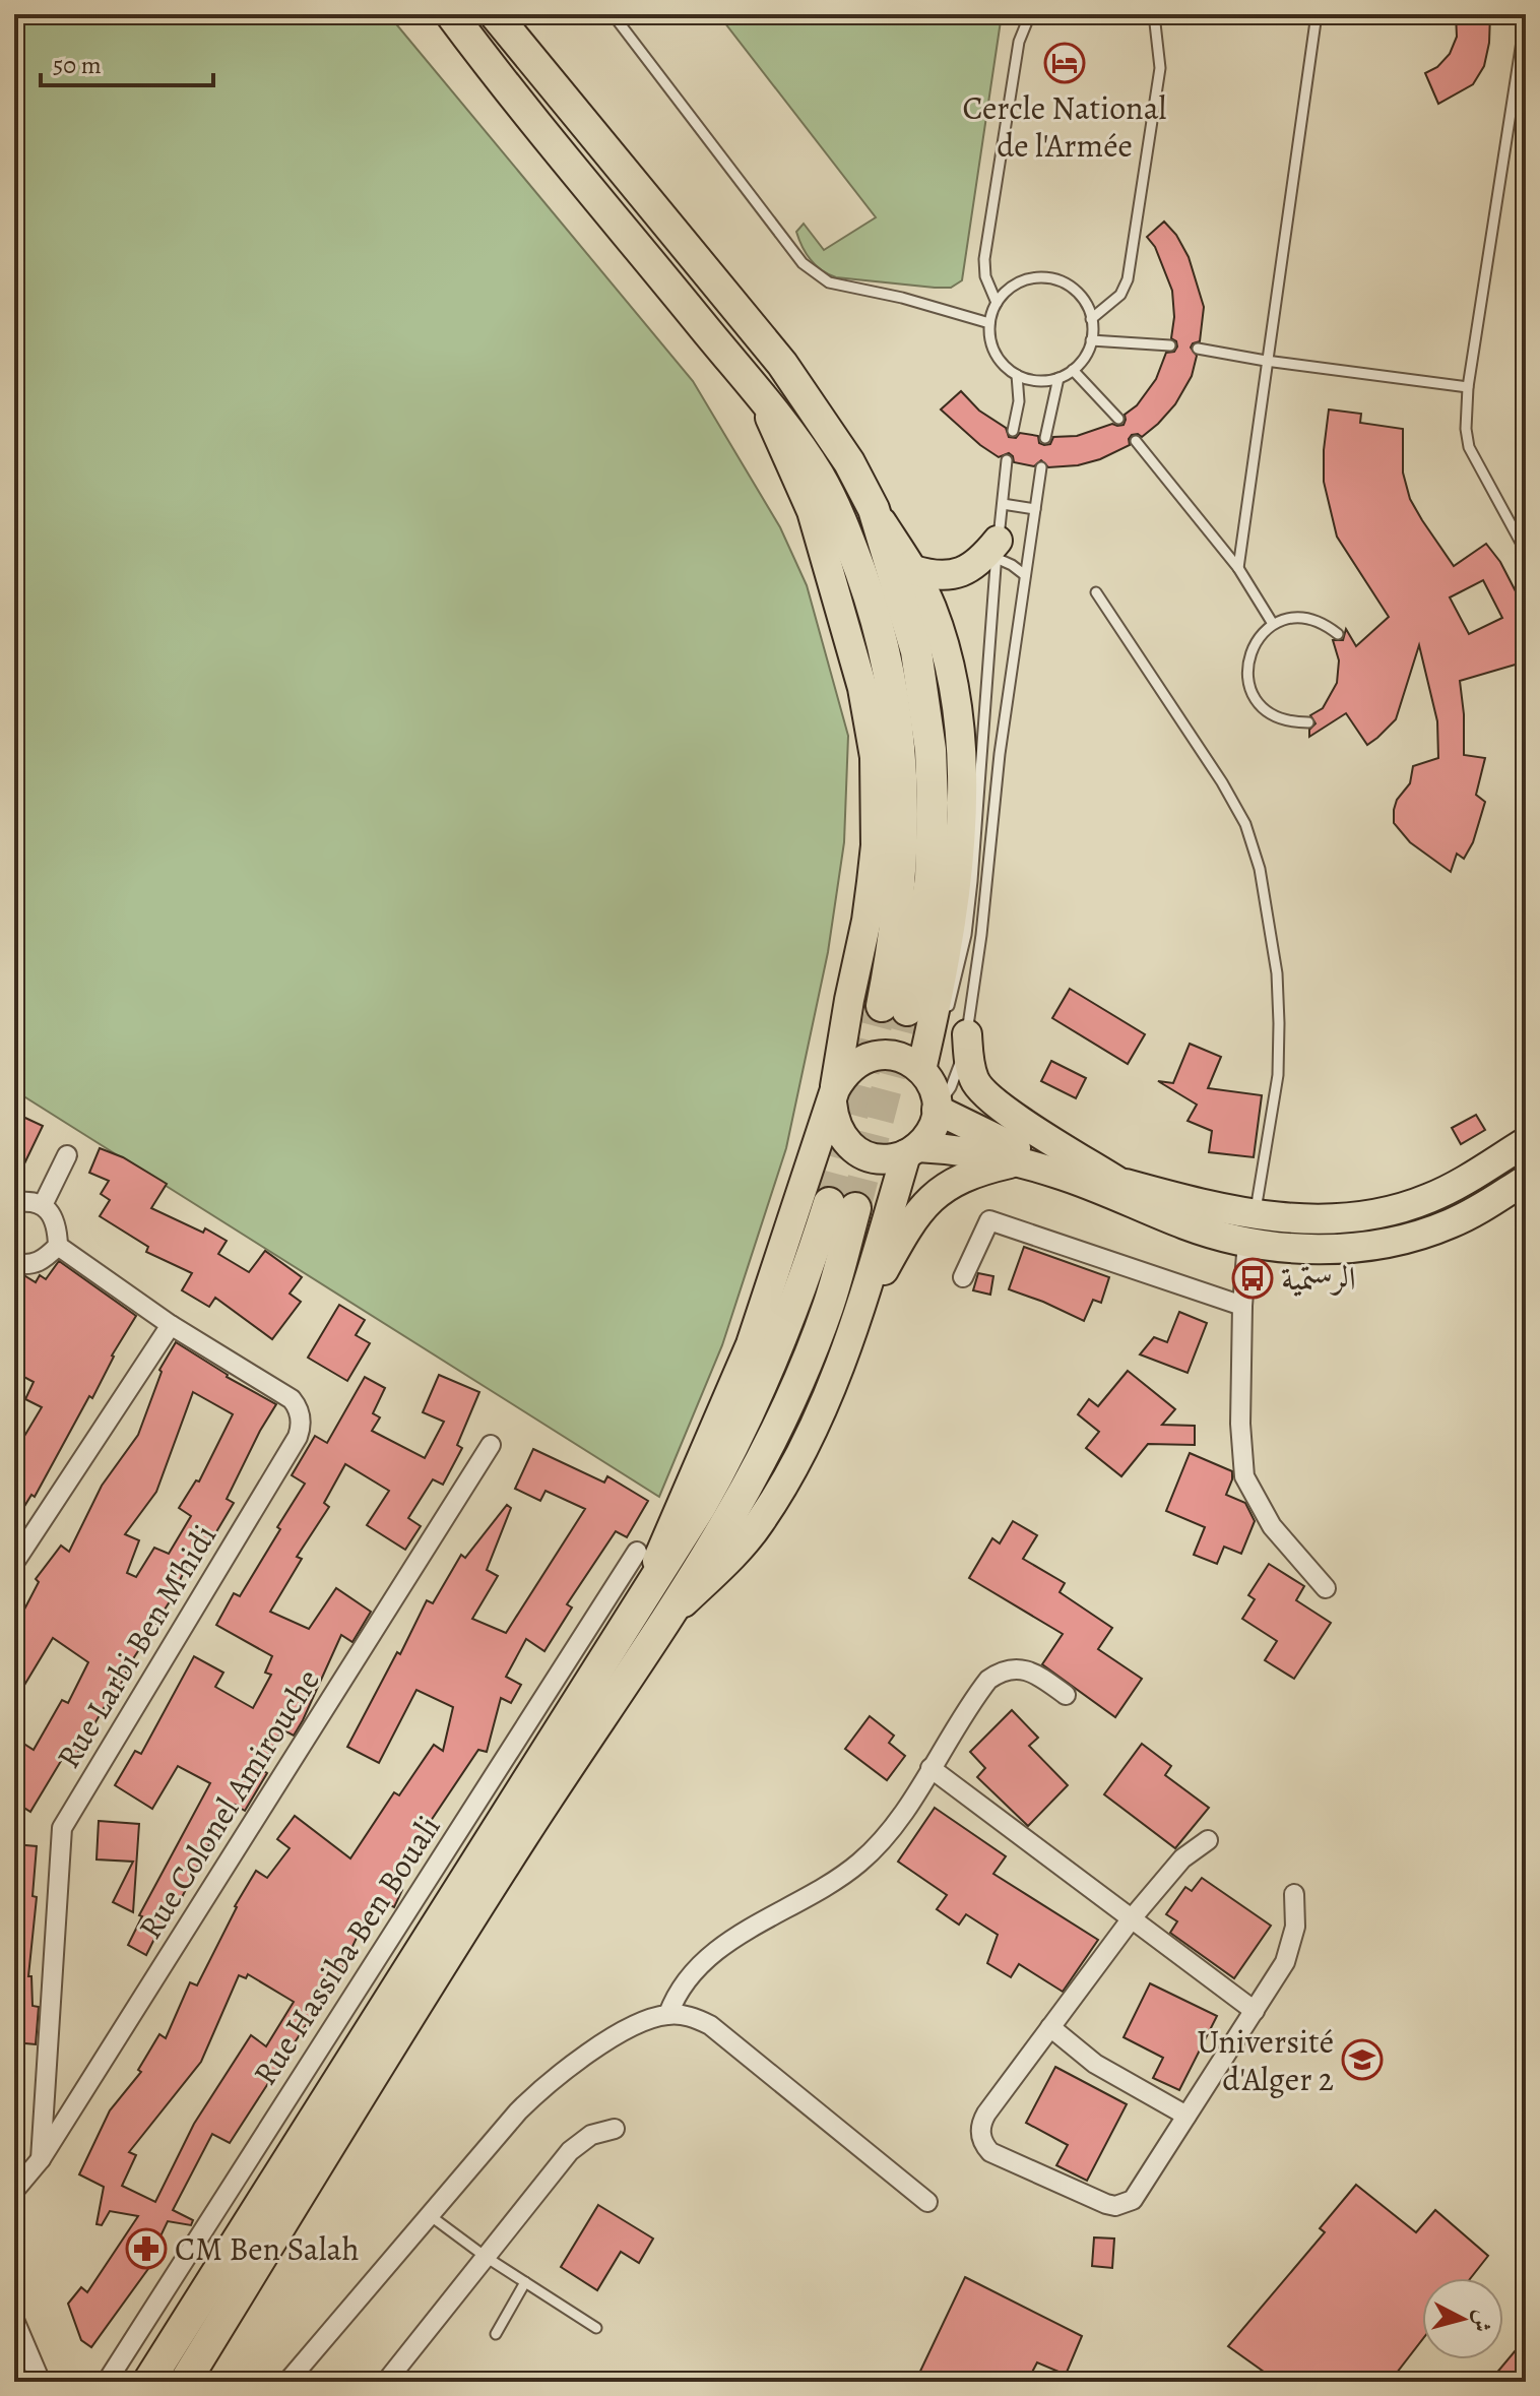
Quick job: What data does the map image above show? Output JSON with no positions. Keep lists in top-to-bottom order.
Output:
{
  "streets": {
    "street": ["Rue Larbi Ben M'hidi", "Rue Colonel Amirouche", "Rue Hassiba Ben Bouali"]
  },
  "crossings": [
    ["Rue Larbi Ben M'hidi", "Rue Colonel Amirouche"]
  ],
  "places": {
    "hotel": ["Cercle National de l'Armée"],
    "bus stop": ["الرستمية"],
    "school or university": ["Université d'Alger 2"],
    "pharmacy": ["CM Ben Salah"]
  },
  "scale_bar": "50 m",
  "north": "right"
}
